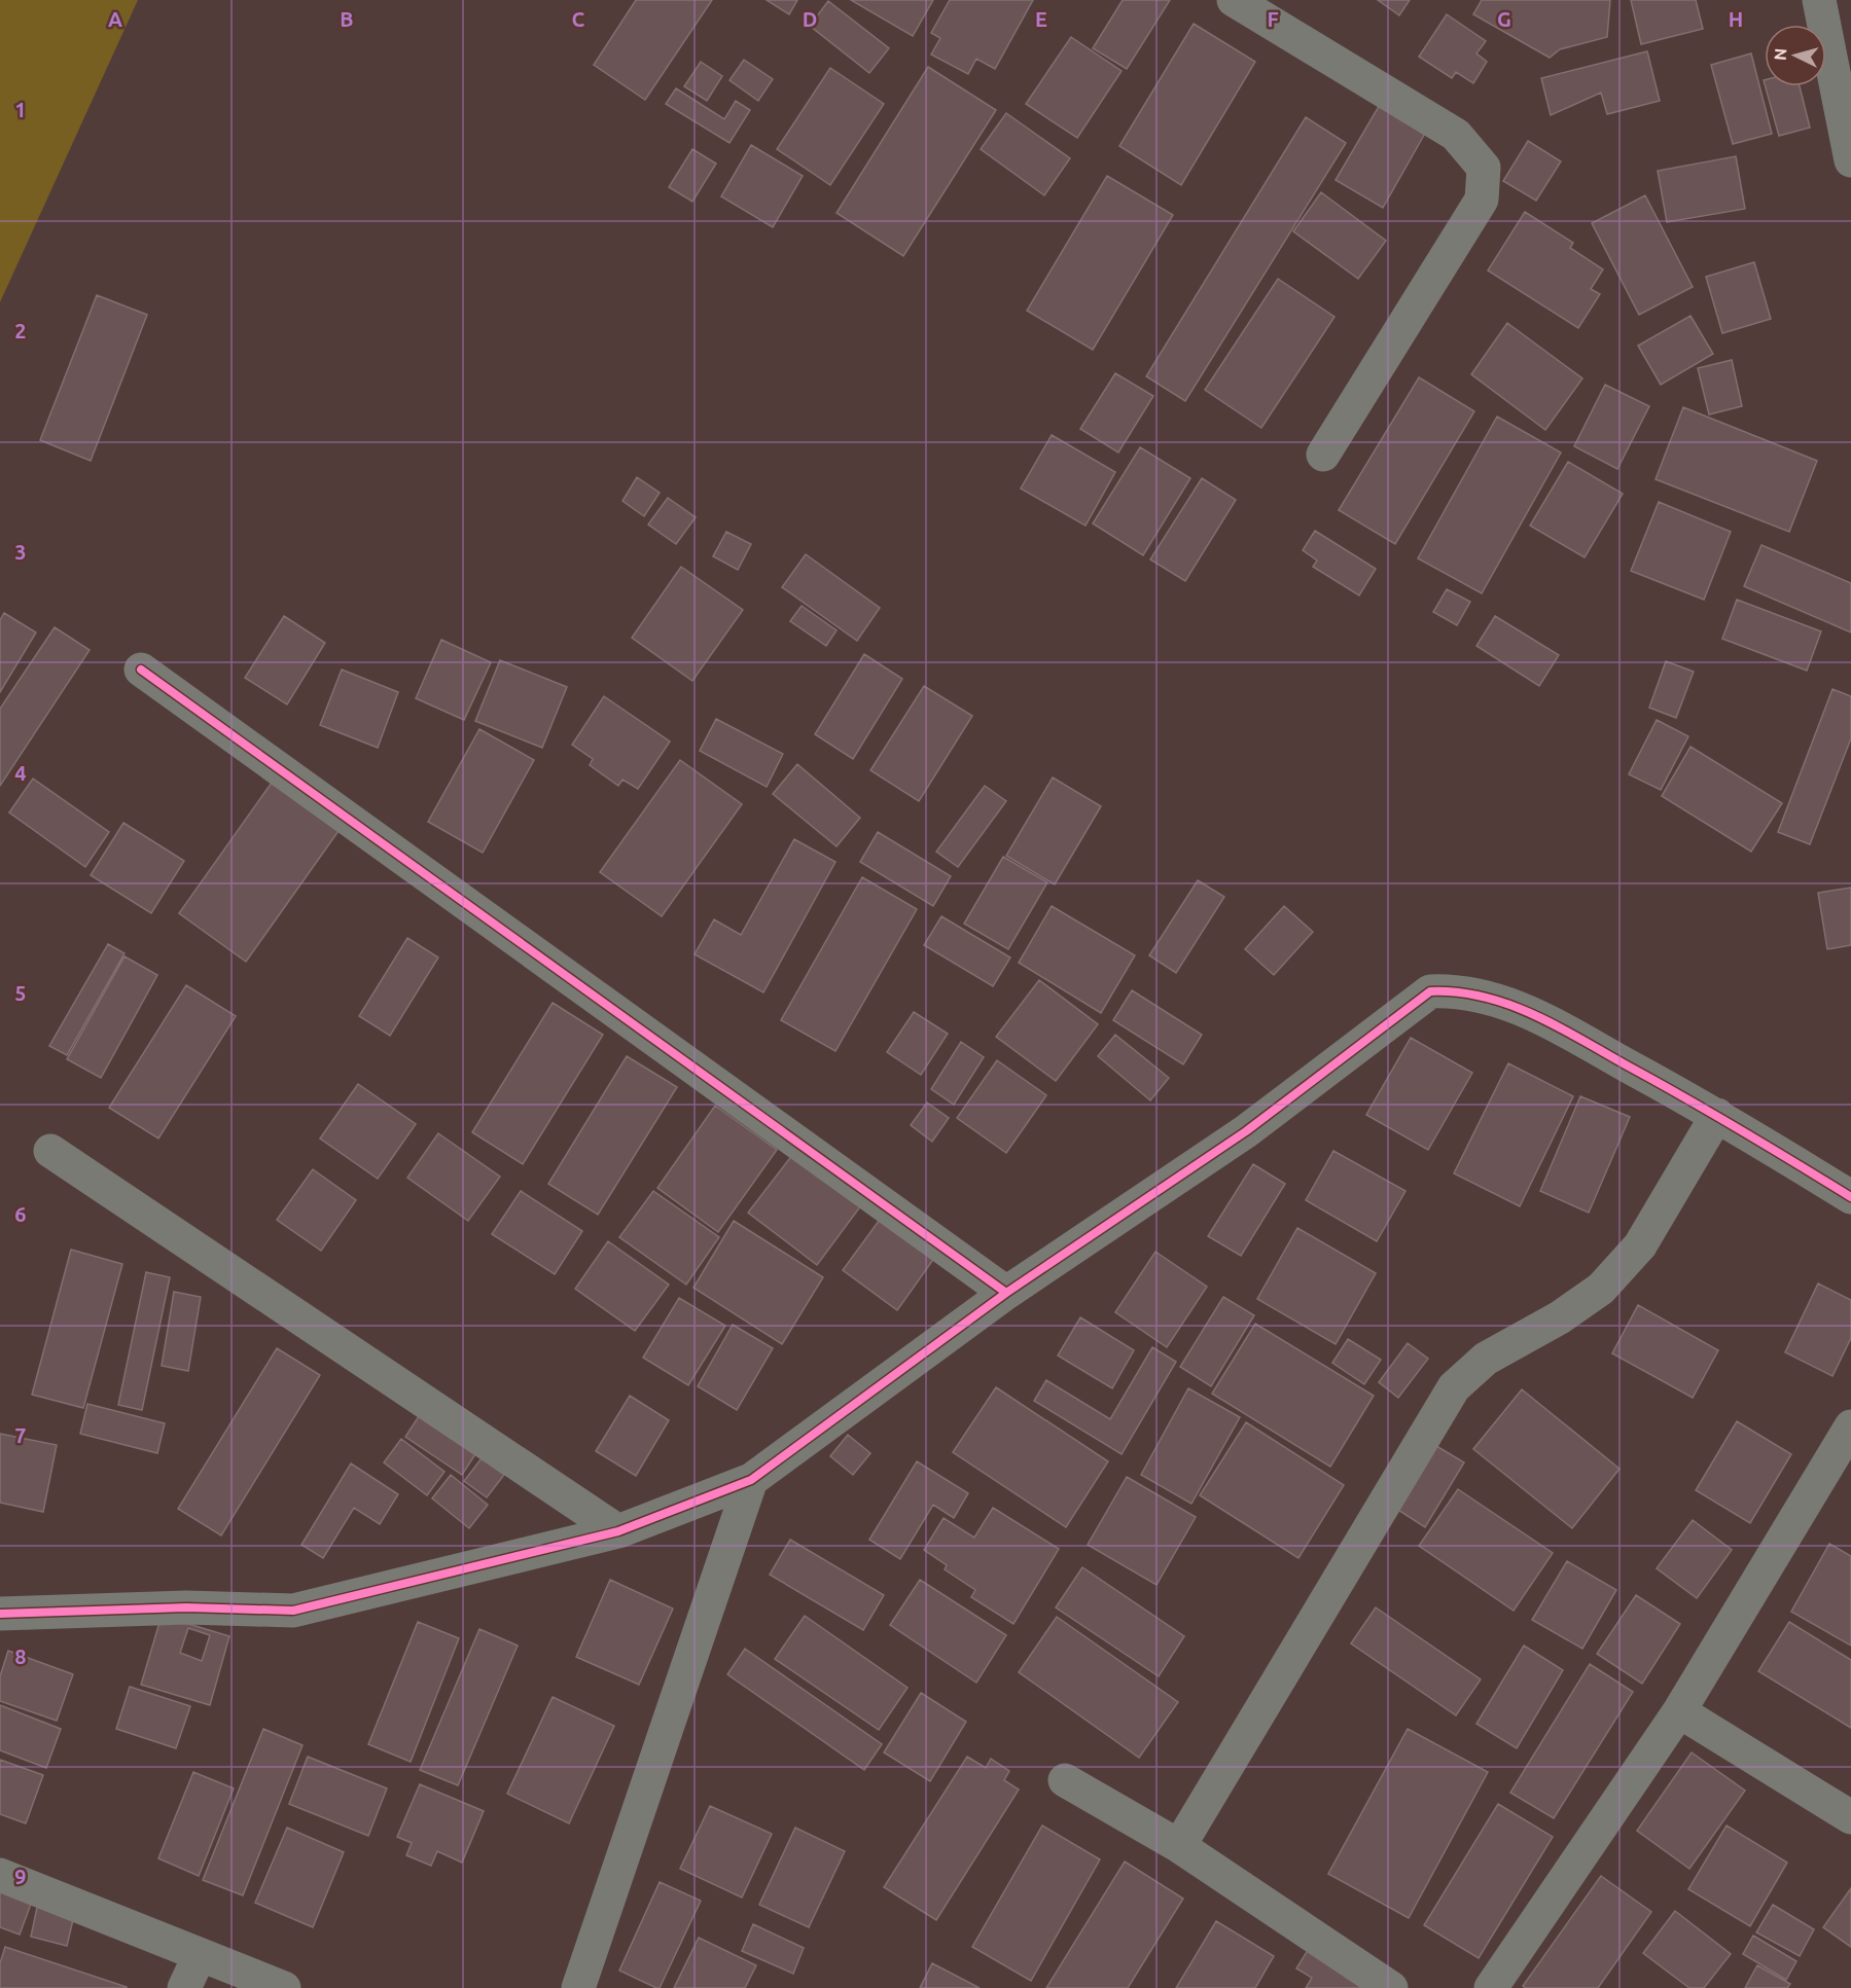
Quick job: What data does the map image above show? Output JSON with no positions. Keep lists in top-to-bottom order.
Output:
{
  "north": "left",
  "grid": {
    "columns": [
      "A",
      "B",
      "C",
      "D",
      "E",
      "F",
      "G",
      "H"
    ],
    "rows": [
      "1",
      "2",
      "3",
      "4",
      "5",
      "6",
      "7",
      "8",
      "9"
    ]
  }
}
